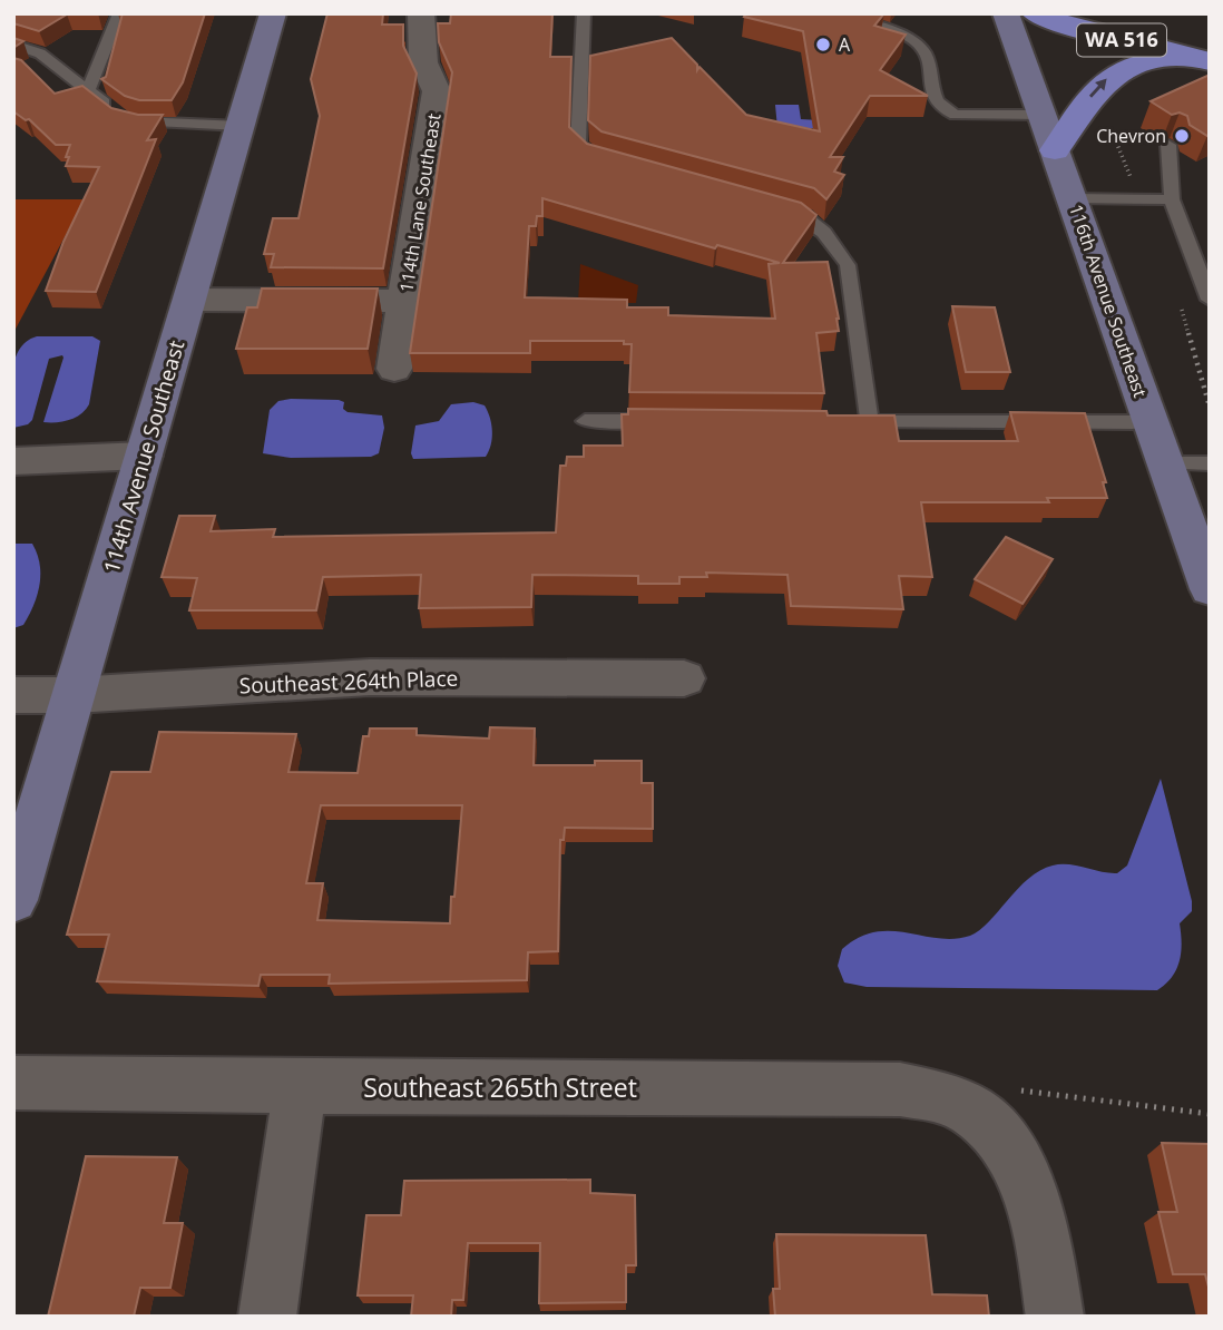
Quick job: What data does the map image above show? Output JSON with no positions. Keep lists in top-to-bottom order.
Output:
{
  "streets": {
    "main road": ["WA 516"],
    "street": [
      "114th Lane Southeast",
      "116th Avenue Southeast",
      "114th Avenue Southeast",
      "Southeast 264th Place",
      "Southeast 265th Street"
    ]
  },
  "crossings": [
    ["114th Lane Southeast", "114th Avenue Southeast"],
    ["114th Avenue Southeast", "Southeast 264th Place"]
  ],
  "places": ["A", "Chevron"]
}
